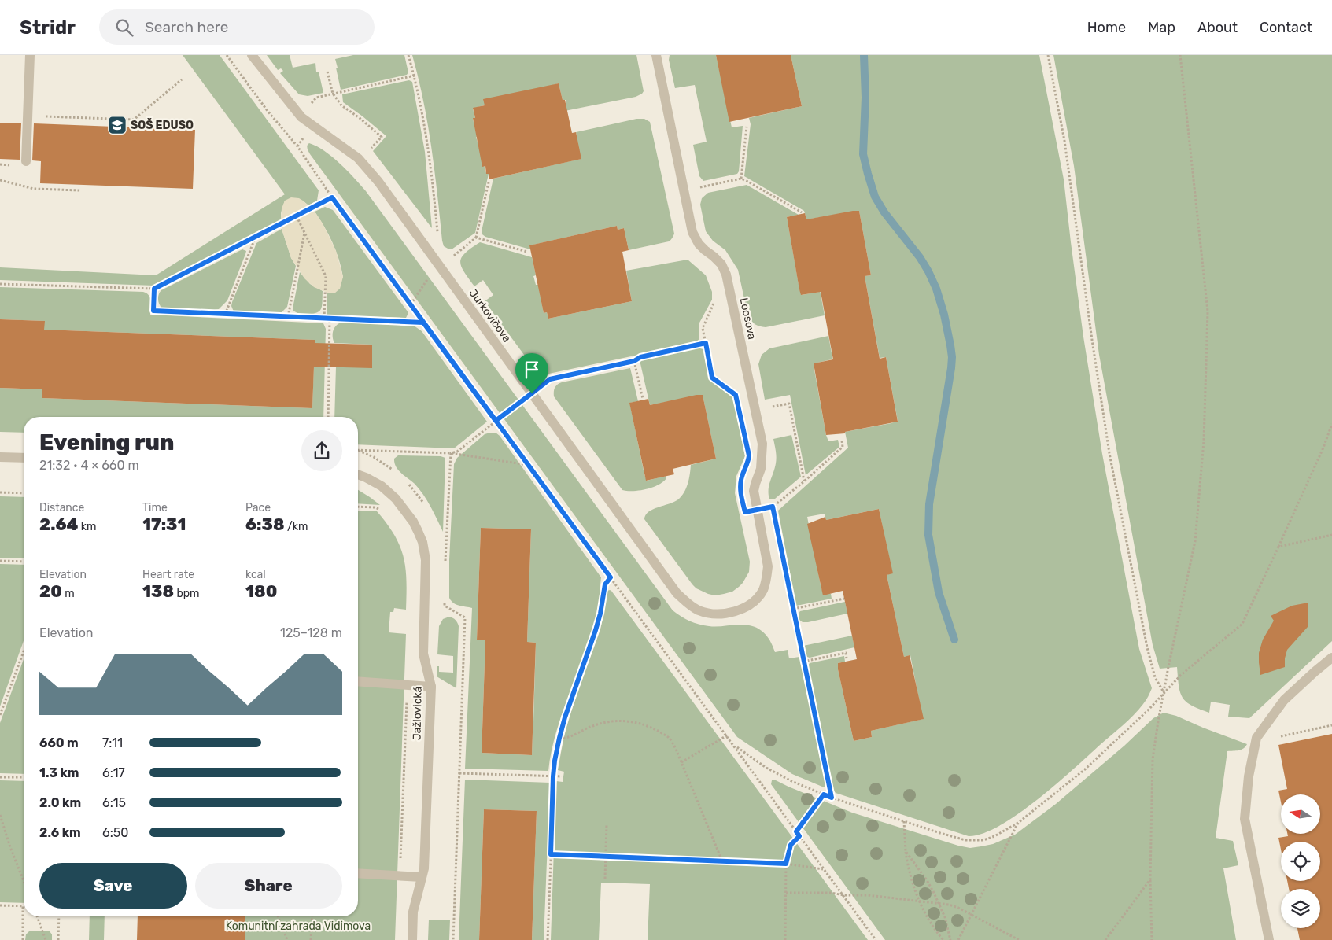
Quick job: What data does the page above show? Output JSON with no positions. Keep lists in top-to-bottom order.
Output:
{
  "streets": {
    "street": ["Jurkovičova", "Loosova", "Jažlovická"]
  },
  "crossings": [
    ["Jurkovičova", "Loosova"]
  ],
  "parks": ["Komunitní zahrada Vidimova"],
  "places": {
    "school or university": ["SOŠ EDUSO"]
  },
  "north": "left",
  "page": {
    "header": "Stridr",
    "search": "Search here",
    "nav": [
      "Home",
      "Map",
      "About",
      "Contact"
    ],
    "heading": ["Evening run", "21:32 · 4 × 660 m"],
    "stats": [
      ["Distance", "2.64 km"],
      ["Time", "17:31"],
      ["Pace", "6:38 /km"],
      ["Elevation", "20 m"],
      ["Heart rate", "138 bpm"],
      ["kcal", "180"]
    ],
    "chart": ["Elevation", "125–128 m"],
    "list": [
      {
        "name": "660 m",
        "note": "7:11"
      },
      {
        "name": "1.3 km",
        "note": "6:17"
      },
      {
        "name": "2.0 km",
        "note": "6:15"
      },
      {
        "name": "2.6 km",
        "note": "6:50"
      }
    ],
    "buttons": ["Save", "Share"]
  }
}
